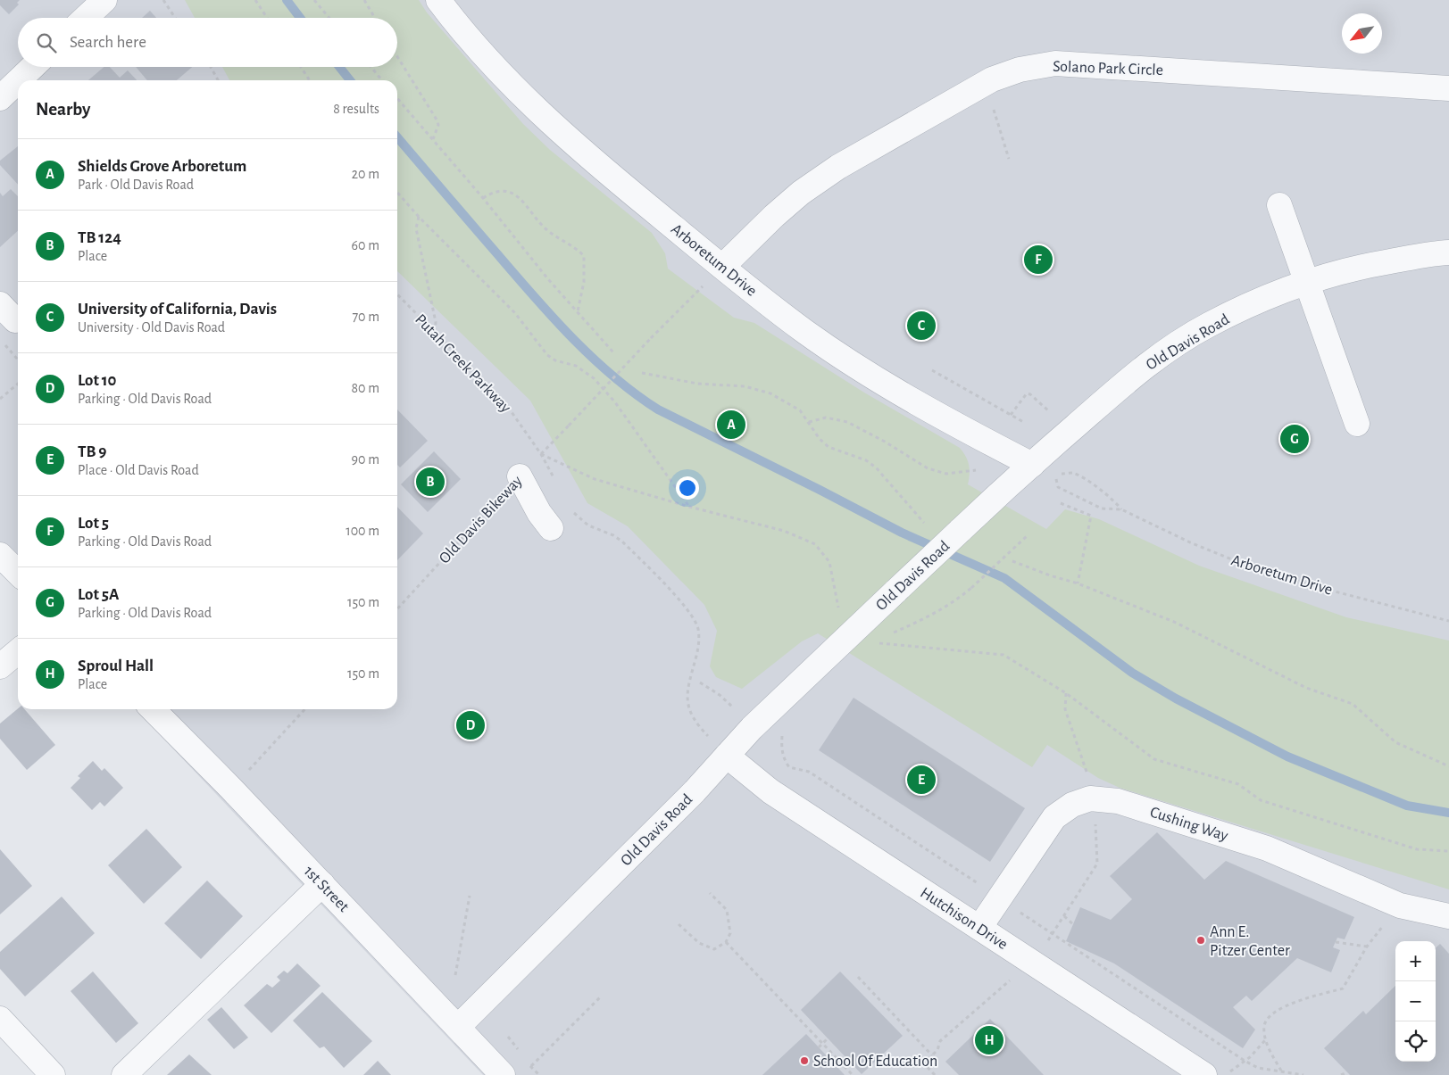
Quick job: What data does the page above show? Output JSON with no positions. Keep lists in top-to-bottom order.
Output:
{
  "streets": {
    "street": [
      "Solano Park Circle",
      "Arboretum Drive",
      "Old Davis Road",
      "Cushing Way",
      "1st Street",
      "Hutchison Drive"
    ],
    "path": ["Putah Creek Parkway", "Old Davis Bikeway"]
  },
  "crossings": [
    ["Solano Park Circle", "Arboretum Drive"],
    ["Solano Park Circle", "Old Davis Bikeway"],
    ["Arboretum Drive", "Old Davis Road"],
    ["Arboretum Drive", "Old Davis Bikeway"],
    ["Old Davis Road", "1st Street"],
    ["Old Davis Road", "Hutchison Drive"],
    ["Putah Creek Parkway", "Old Davis Bikeway"],
    ["Cushing Way", "Hutchison Drive"]
  ],
  "places": ["Ann E. Pitzer Center", "School Of Education"],
  "north": "bottom left",
  "page": {
    "search": "Search here",
    "heading": ["Nearby", "8 results"],
    "list": [
      {
        "mark": "A",
        "name": "Shields Grove Arboretum",
        "note": "Park · Old Davis Road",
        "value": "20 m"
      },
      {
        "mark": "B",
        "name": "TB 124",
        "note": "Place",
        "value": "60 m"
      },
      {
        "mark": "C",
        "name": "University of California, Davis",
        "note": "University · Old Davis Road",
        "value": "70 m"
      },
      {
        "mark": "D",
        "name": "Lot 10",
        "note": "Parking · Old Davis Road",
        "value": "80 m"
      },
      {
        "mark": "E",
        "name": "TB 9",
        "note": "Place · Old Davis Road",
        "value": "90 m"
      },
      {
        "mark": "F",
        "name": "Lot 5",
        "note": "Parking · Old Davis Road",
        "value": "100 m"
      },
      {
        "mark": "G",
        "name": "Lot 5A",
        "note": "Parking · Old Davis Road",
        "value": "150 m"
      },
      {
        "mark": "H",
        "name": "Sproul Hall",
        "note": "Place",
        "value": "150 m"
      }
    ],
    "pins": [
      "F",
      "C",
      "A",
      "G",
      "B",
      "D",
      "E",
      "H"
    ],
    "map_buttons": ["+", "−"]
  }
}
